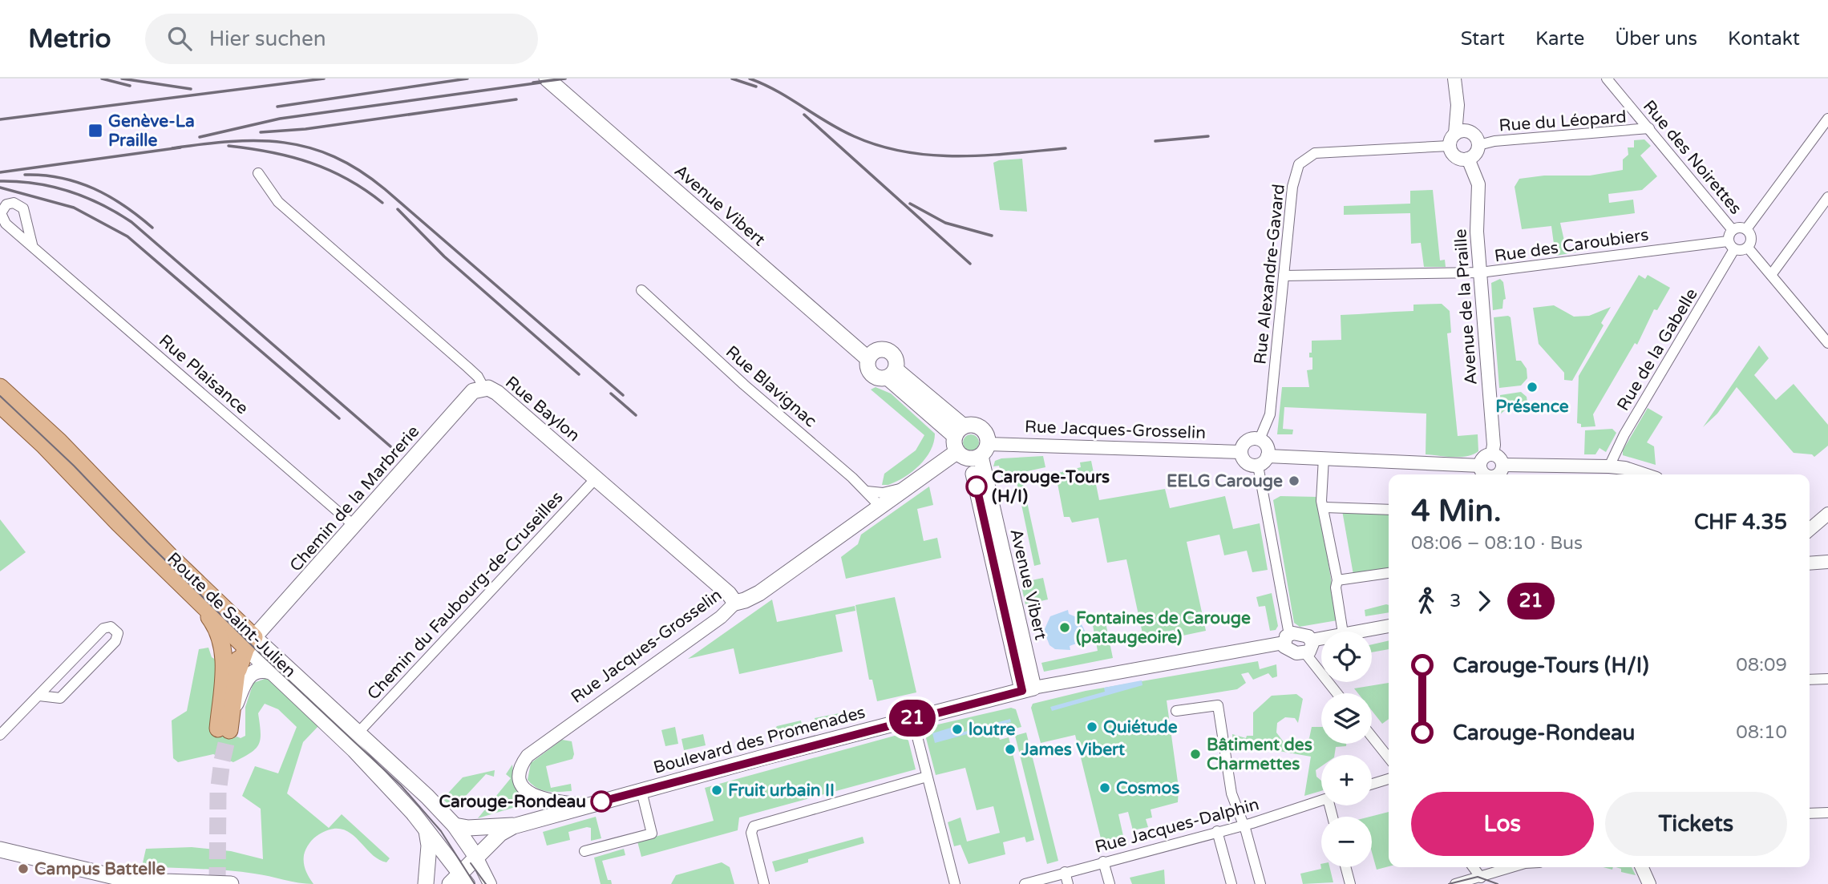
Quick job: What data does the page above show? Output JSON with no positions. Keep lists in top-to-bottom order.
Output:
{
  "streets": {
    "main road": [
      "Avenue Vibert",
      "Rue Baylon",
      "Rue Jacques-Grosselin",
      "Chemin de la Marbrerie",
      "Route de Saint-Julien",
      "Boulevard des Promenades"
    ],
    "street": [
      "Rue du Léopard",
      "Rue des Noirettes",
      "Rue des Caroubiers",
      "Rue Alexandre-Gavard",
      "Avenue de la Praille",
      "Rue de la Gabelle",
      "Rue Plaisance",
      "Rue Blavignac",
      "Chemin du Faubourg-de-Cruseilles",
      "Rue Jacques-Dalphin"
    ]
  },
  "crossings": [
    ["Rue du Léopard", "Rue des Noirettes"],
    ["Rue du Léopard", "Rue Alexandre-Gavard"],
    ["Rue du Léopard", "Avenue de la Praille"],
    ["Rue des Noirettes", "Rue des Caroubiers"],
    ["Rue des Noirettes", "Rue de la Gabelle"],
    ["Avenue Vibert", "Rue Jacques-Grosselin"],
    ["Avenue Vibert", "Boulevard des Promenades"],
    ["Rue des Caroubiers", "Rue Alexandre-Gavard"],
    ["Rue des Caroubiers", "Avenue de la Praille"],
    ["Rue des Caroubiers", "Rue de la Gabelle"],
    ["Rue Alexandre-Gavard", "Avenue de la Praille"],
    ["Rue Alexandre-Gavard", "Rue Jacques-Grosselin"],
    ["Rue Plaisance", "Chemin de la Marbrerie"],
    ["Rue Blavignac", "Rue Jacques-Grosselin"],
    ["Rue Baylon", "Rue Jacques-Grosselin"],
    ["Rue Baylon", "Chemin de la Marbrerie"],
    ["Rue Baylon", "Chemin du Faubourg-de-Cruseilles"],
    ["Rue Jacques-Grosselin", "Boulevard des Promenades"],
    ["Chemin de la Marbrerie", "Route de Saint-Julien"],
    ["Chemin du Faubourg-de-Cruseilles", "Route de Saint-Julien"],
    ["Route de Saint-Julien", "Boulevard des Promenades"]
  ],
  "places": {
    "transit": ["Genève-La Praille"],
    "other": [
      "Présence",
      "EELG Carouge",
      "Carouge-Tours (H/I)",
      "Fontaines de Carouge (pataugeoire)",
      "Quiétude",
      "loutre",
      "James Vibert",
      "Bâtiment des Charmettes",
      "Cosmos",
      "Fruit urbain II",
      "Carouge-Rondeau",
      "Campus Battelle"
    ]
  },
  "lines": ["bus line 21"],
  "page": {
    "header": "Metrio",
    "search": "Hier suchen",
    "nav": [
      "Start",
      "Karte",
      "Über uns",
      "Kontakt"
    ],
    "on_map": "21",
    "heading": ["4 Min.", "08:06 – 08:10 · Bus", "CHF 4.35"],
    "legs": ["3", "21"],
    "map_buttons": ["+", "−"],
    "list": [
      {
        "name": "Carouge-Tours (H/I)",
        "value": "08:09"
      },
      {
        "name": "Carouge-Rondeau",
        "value": "08:10"
      }
    ],
    "buttons": ["Los", "Tickets"]
  }
}
